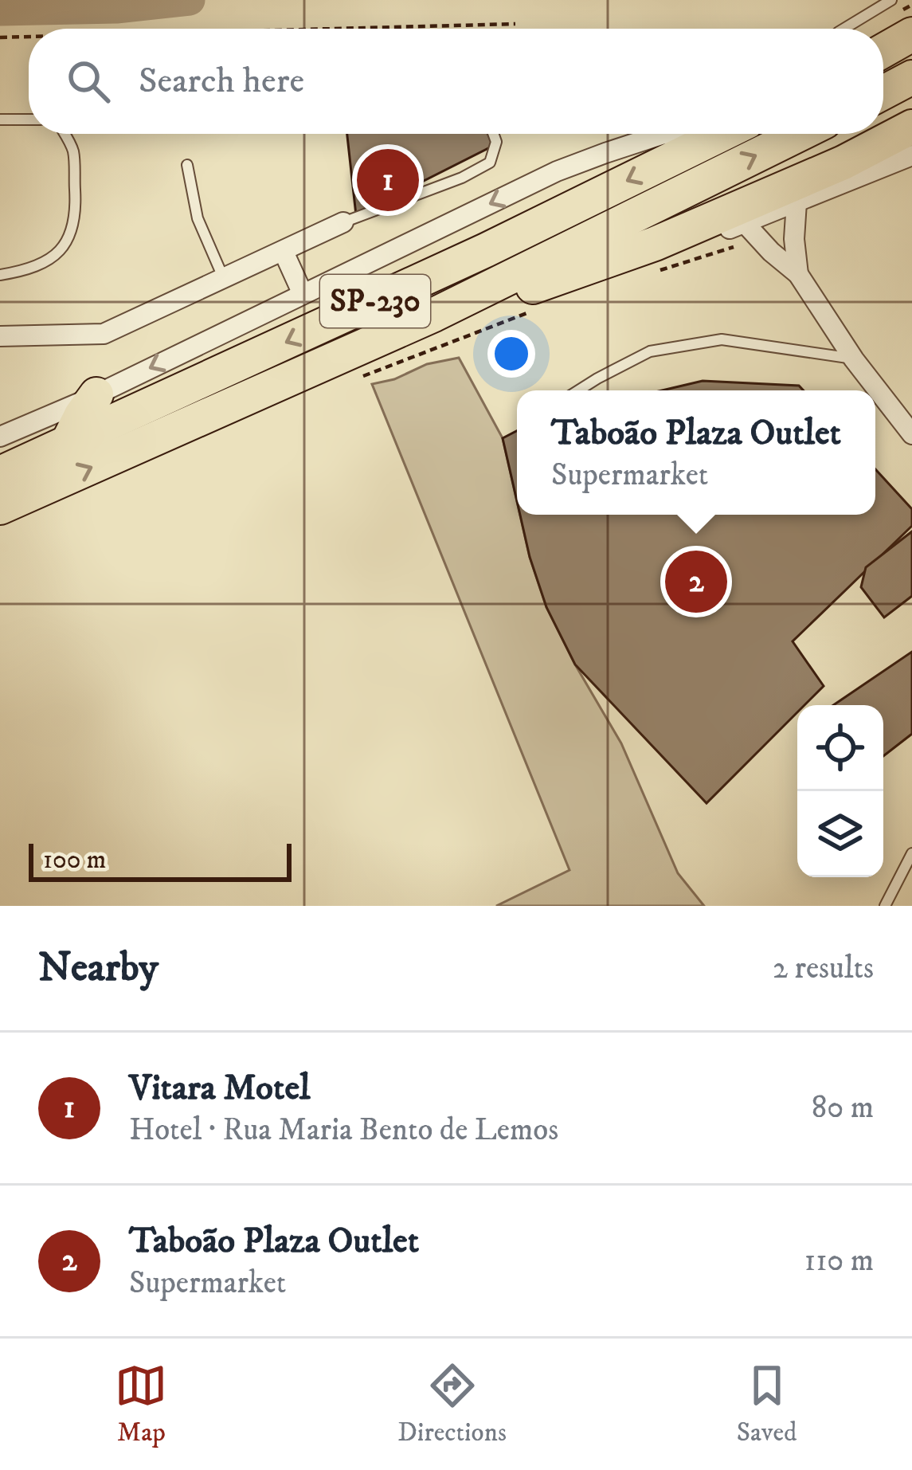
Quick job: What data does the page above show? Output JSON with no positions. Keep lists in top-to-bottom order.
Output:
{
  "streets": {
    "highway": ["SP-230"]
  },
  "scale_bar": "100 m",
  "page": {
    "search": "Search here",
    "pins": ["1", "2"],
    "popup": ["Taboão Plaza Outlet", "Supermarket"],
    "scale": "100 m",
    "heading": ["Nearby", "2 results"],
    "list": [
      {
        "mark": "1",
        "name": "Vitara Motel",
        "note": "Hotel · Rua Maria Bento de Lemos",
        "value": "80 m"
      },
      {
        "mark": "2",
        "name": "Taboão Plaza Outlet",
        "note": "Supermarket",
        "value": "110 m"
      }
    ],
    "nav": ["Map", "Directions", "Saved"]
  }
}
